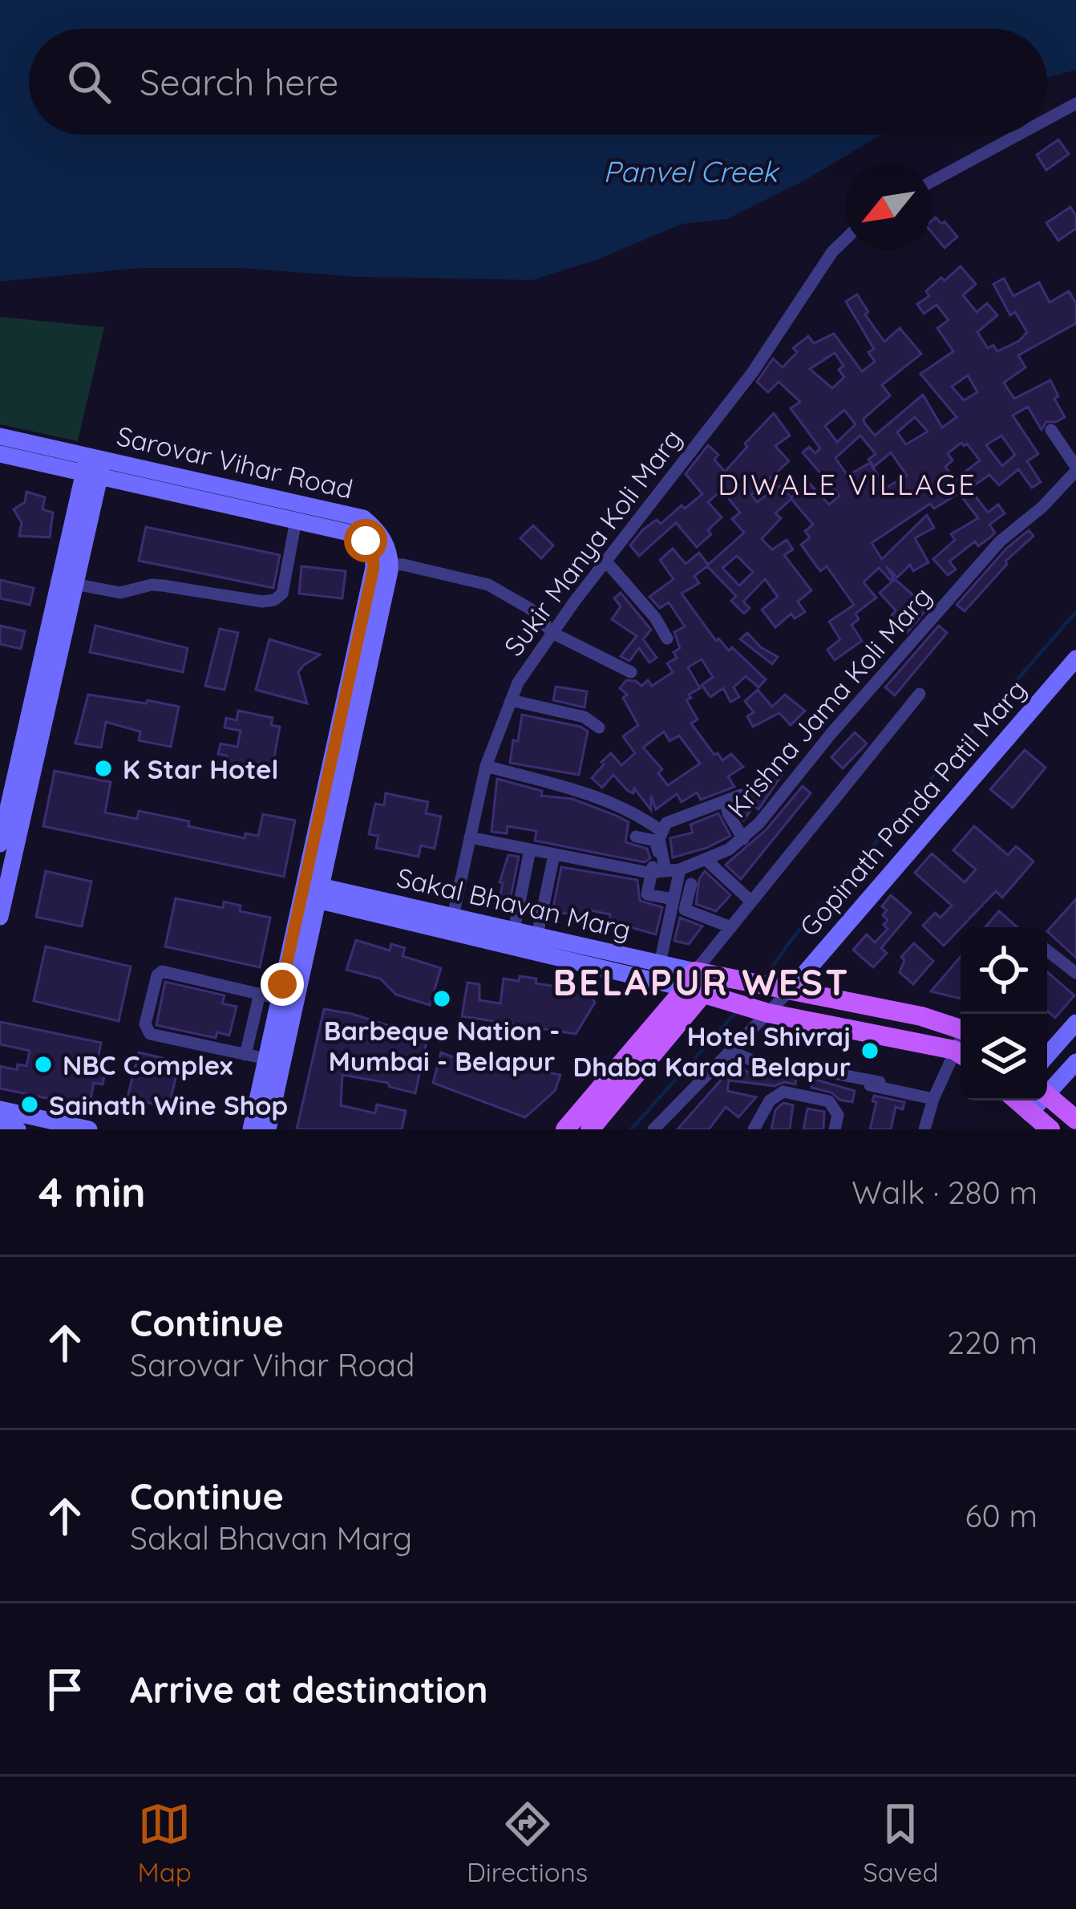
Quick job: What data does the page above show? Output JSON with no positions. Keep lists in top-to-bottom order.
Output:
{
  "streets": {
    "street": [
      "Sarovar Vihar Road",
      "Sukir Manya Koli Marg",
      "Krishna Jama Koli Marg",
      "Gopinath Panda Patil Marg",
      "Sakal Bhavan Marg"
    ]
  },
  "crossings": [
    ["Sukir Manya Koli Marg", "Krishna Jama Koli Marg"],
    ["Sukir Manya Koli Marg", "Sakal Bhavan Marg"]
  ],
  "districts": ["DIWALE VILLAGE", "BELAPUR WEST"],
  "water": ["Panvel Creek"],
  "places": [
    "K Star Hotel",
    "Barbeque Nation - Mumbai - Belapur",
    "Hotel Shivraj Dhaba Karad Belapur",
    "NBC Complex",
    "Sainath Wine Shop"
  ],
  "north": "bottom left",
  "page": {
    "search": "Search here",
    "heading": ["4 min", "Walk · 280 m"],
    "list": [
      ["Continue", "Sarovar Vihar Road", "220 m"],
      ["Continue", "Sakal Bhavan Marg", "60 m"],
      "Arrive at destination"
    ],
    "nav": ["Map", "Directions", "Saved"]
  }
}
